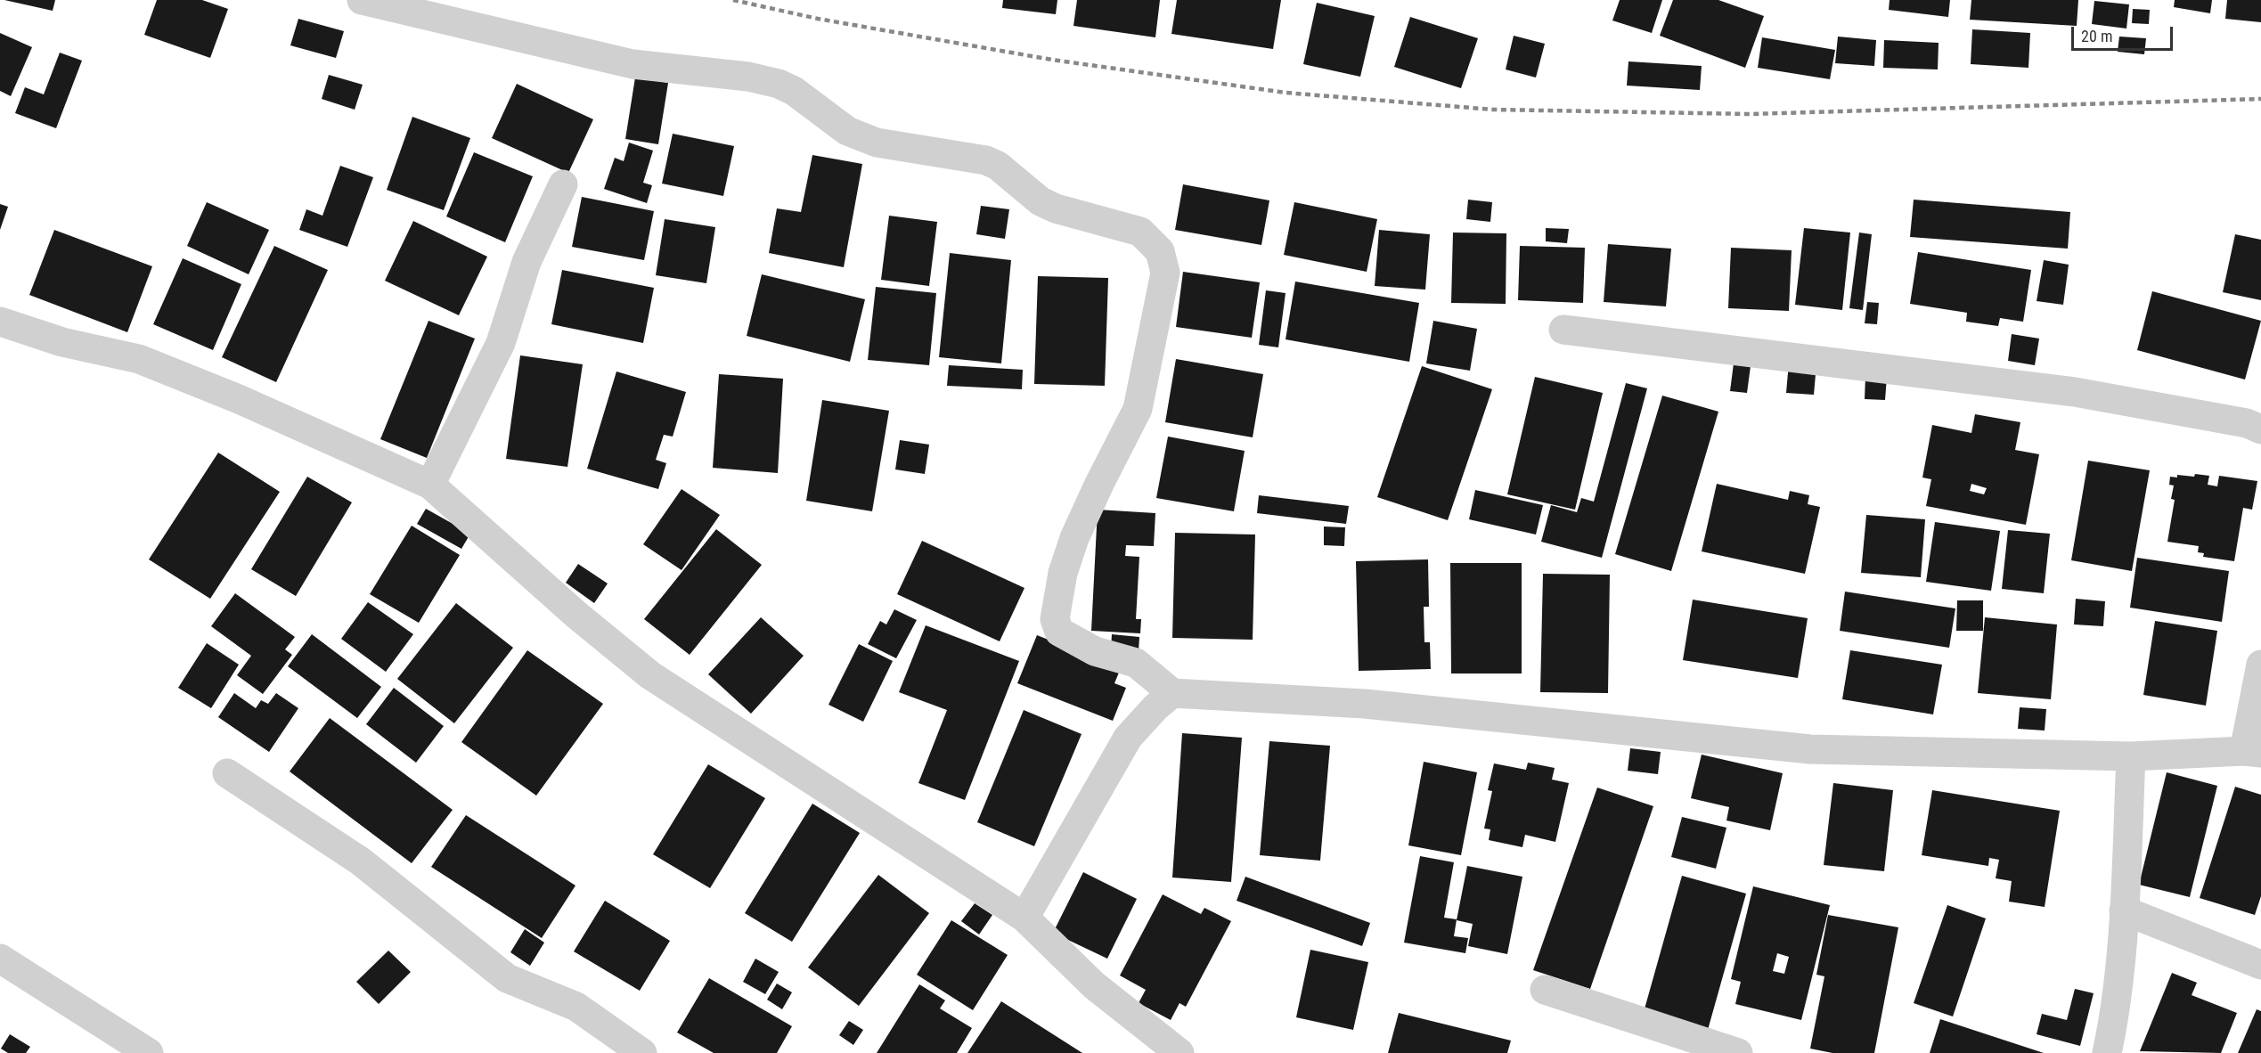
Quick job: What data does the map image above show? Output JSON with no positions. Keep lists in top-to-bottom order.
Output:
{
  "scale_bar": "20 m"
}
